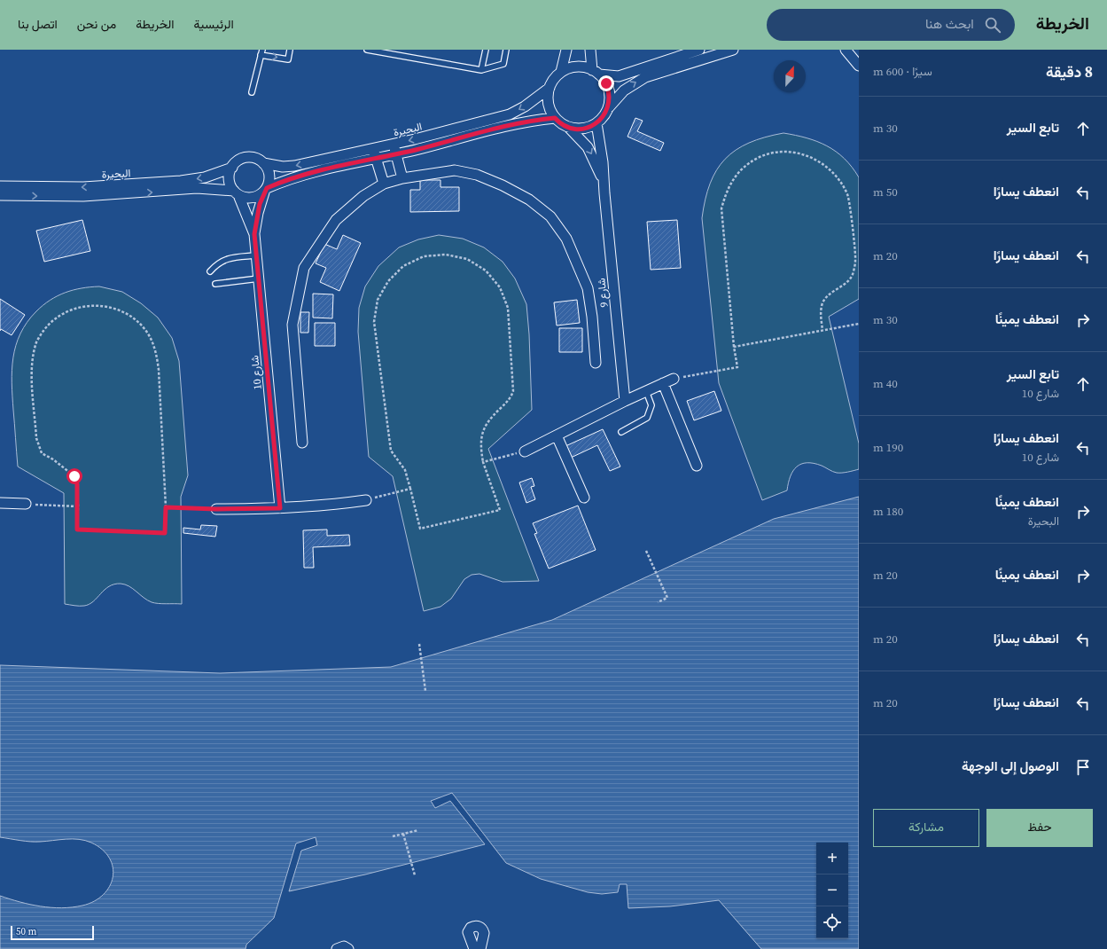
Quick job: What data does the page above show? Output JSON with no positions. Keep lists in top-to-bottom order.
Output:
{
  "streets": {
    "street": ["البحيرة", "شارع 9", "شارع 10"]
  },
  "crossings": [
    ["البحيرة", "شارع 9"],
    ["البحيرة", "شارع 10"]
  ],
  "scale_bar": "50 m",
  "north": "top",
  "page": {
    "header": "الخريطة",
    "search": "ابحث هنا",
    "nav": [
      "الرئيسية",
      "الخريطة",
      "من نحن",
      "اتصل بنا"
    ],
    "heading": ["8 دقيقة", "سيرًا · 600 m"],
    "list": [
      ["تابع السير", "30 m"],
      ["انعطف يسارًا", "50 m"],
      ["انعطف يسارًا", "20 m"],
      ["انعطف يمينًا", "30 m"],
      ["تابع السير", "شارع 10", "40 m"],
      ["انعطف يسارًا", "شارع 10", "190 m"],
      ["انعطف يمينًا", "البحيرة", "180 m"],
      ["انعطف يمينًا", "20 m"],
      ["انعطف يسارًا", "20 m"],
      ["انعطف يسارًا", "20 m"],
      "الوصول إلى الوجهة"
    ],
    "buttons": ["حفظ", "مشاركة"],
    "map_buttons": ["+", "−"],
    "scale": "50 m"
  }
}
